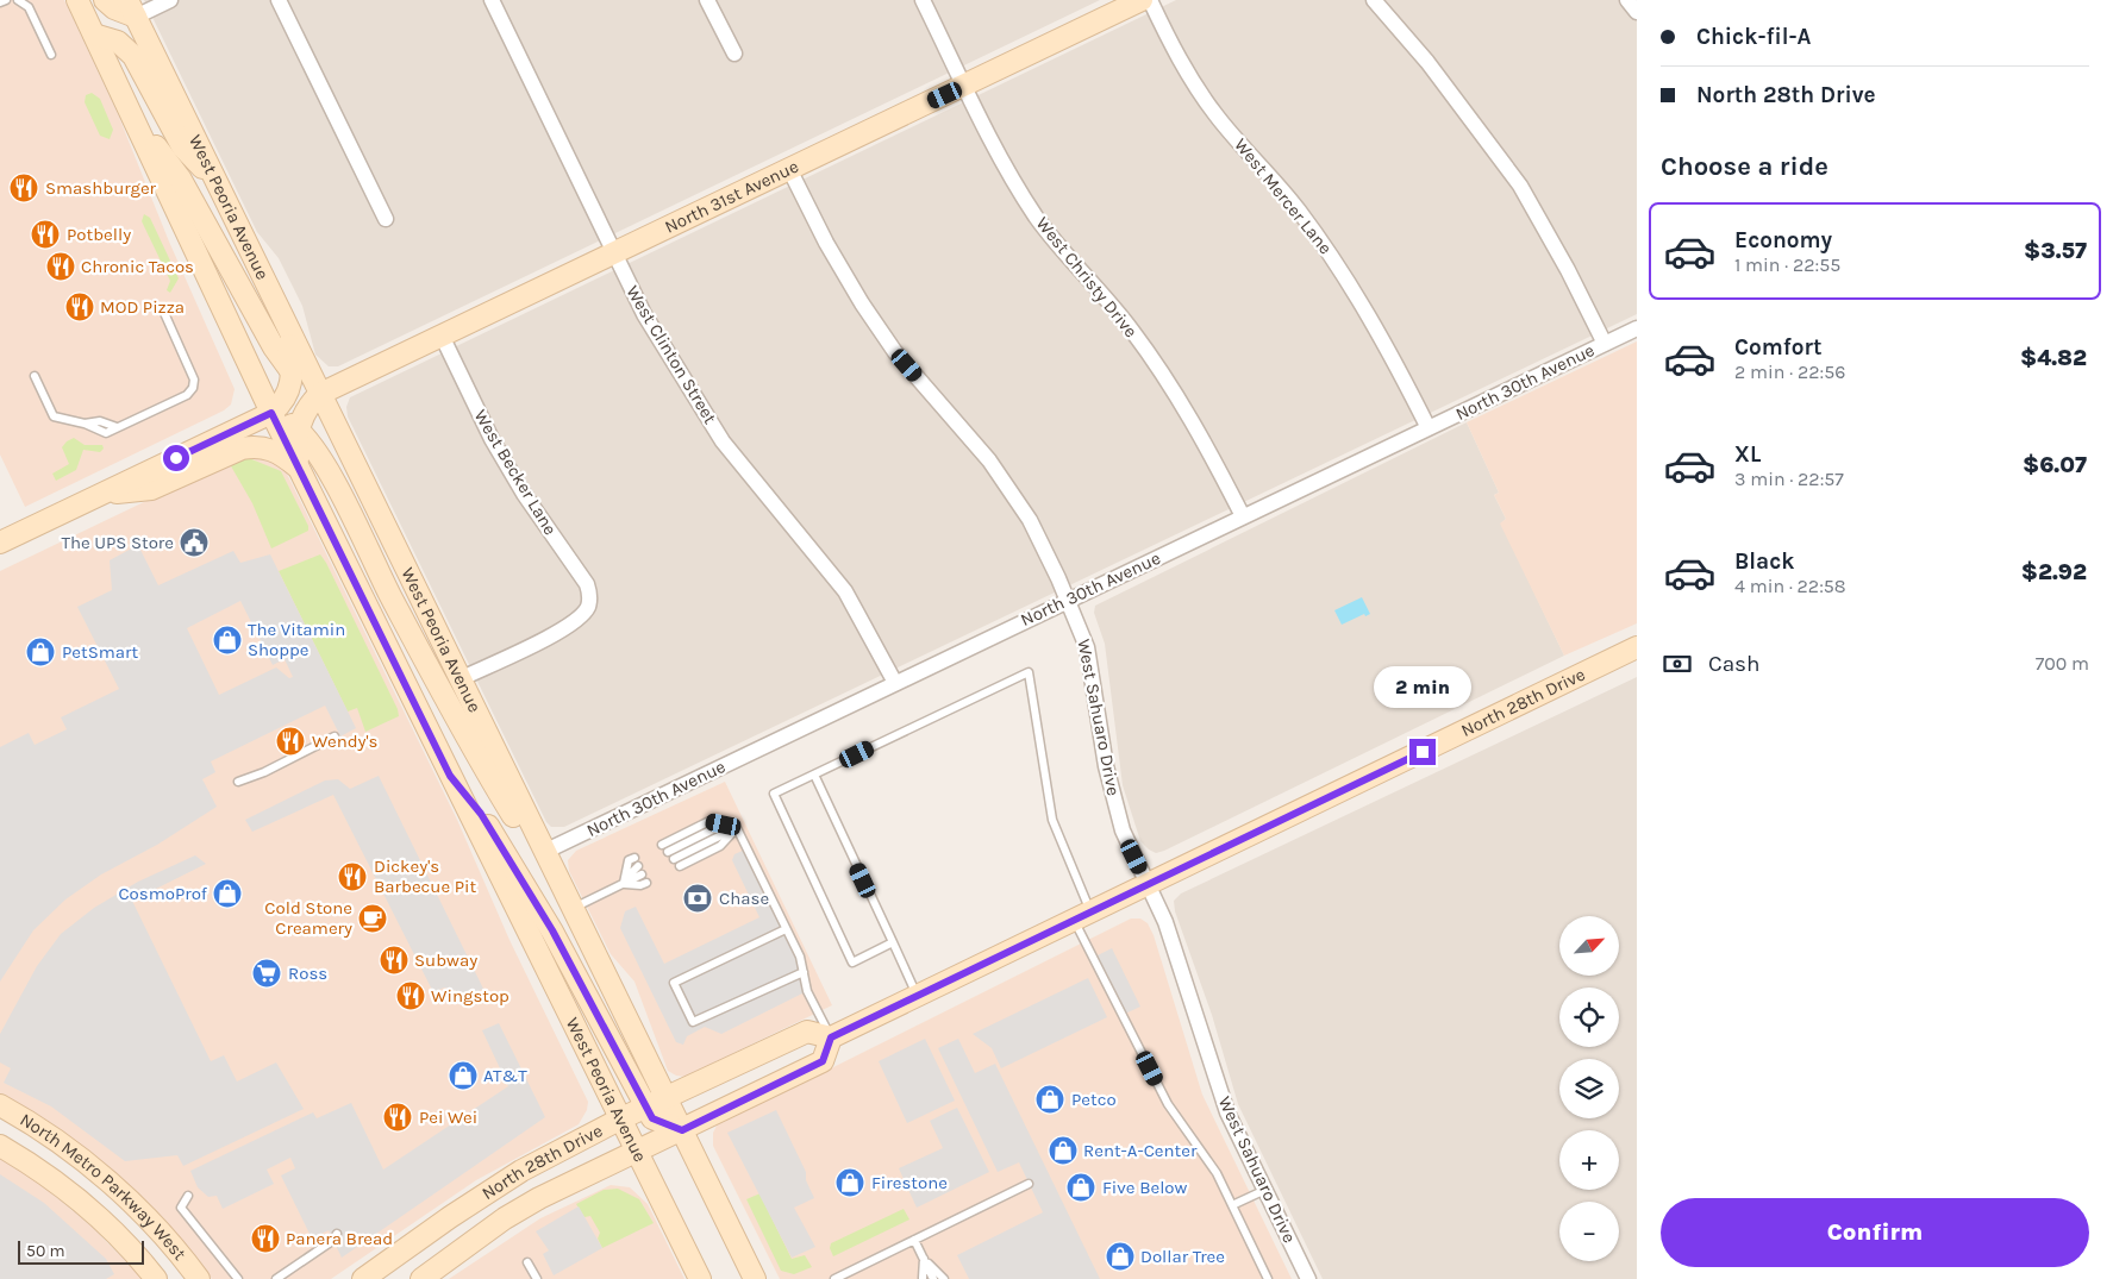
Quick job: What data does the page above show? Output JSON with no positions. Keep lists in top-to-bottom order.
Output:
{
  "streets": {
    "main road": [
      "North 31st Avenue",
      "West Peoria Avenue",
      "North 28th Drive",
      "North Metro Parkway West"
    ],
    "street": [
      "West Mercer Lane",
      "West Christy Drive",
      "West Clinton Street",
      "North 30th Avenue",
      "West Becker Lane",
      "West Sahuaro Drive"
    ]
  },
  "crossings": [
    ["West Mercer Lane", "North 30th Avenue"],
    ["North 31st Avenue", "West Peoria Avenue"],
    ["North 31st Avenue", "West Christy Drive"],
    ["North 31st Avenue", "West Clinton Street"],
    ["North 31st Avenue", "West Becker Lane"],
    ["North 31st Avenue", "West Sahuaro Drive"],
    ["West Peoria Avenue", "North 30th Avenue"],
    ["West Peoria Avenue", "West Becker Lane"],
    ["West Peoria Avenue", "North 28th Drive"],
    ["West Christy Drive", "North 30th Avenue"],
    ["West Clinton Street", "North 30th Avenue"],
    ["North 30th Avenue", "West Sahuaro Drive"],
    ["North 28th Drive", "West Sahuaro Drive"]
  ],
  "places": {
    "restaurant": [
      "Smashburger",
      "Potbelly",
      "Chronic Tacos",
      "MOD Pizza",
      "Wendy's",
      "Dickey's Barbecue Pit",
      "Subway",
      "Wingstop",
      "Pei Wei",
      "Panera Bread"
    ],
    "public building": ["The UPS Store"],
    "shop": [
      "The Vitamin Shoppe",
      "PetSmart",
      "CosmoProf",
      "AT&T",
      "Petco",
      "Rent-A-Center",
      "Firestone",
      "Five Below",
      "Dollar Tree"
    ],
    "bank": ["Chase"],
    "cafe": ["Cold Stone Creamery"],
    "supermarket": ["Ross"]
  },
  "scale_bar": "50 m",
  "north": "top right",
  "page": {
    "banner": ["Chick-fil-A", "North 28th Drive"],
    "heading": "Choose a ride",
    "list": [
      {
        "name": "Economy",
        "note": "1 min · 22:55",
        "value": "$3.57"
      },
      {
        "name": "Comfort",
        "note": "2 min · 22:56",
        "value": "$4.82"
      },
      {
        "name": "XL",
        "note": "3 min · 22:57",
        "value": "$6.07"
      },
      {
        "name": "Black",
        "note": "4 min · 22:58",
        "value": "$2.92"
      }
    ],
    "pay": ["Cash", "700 m"],
    "bubble": "2 min",
    "map_buttons": ["+", "−"],
    "buttons": "Confirm",
    "scale": "50 m"
  }
}
